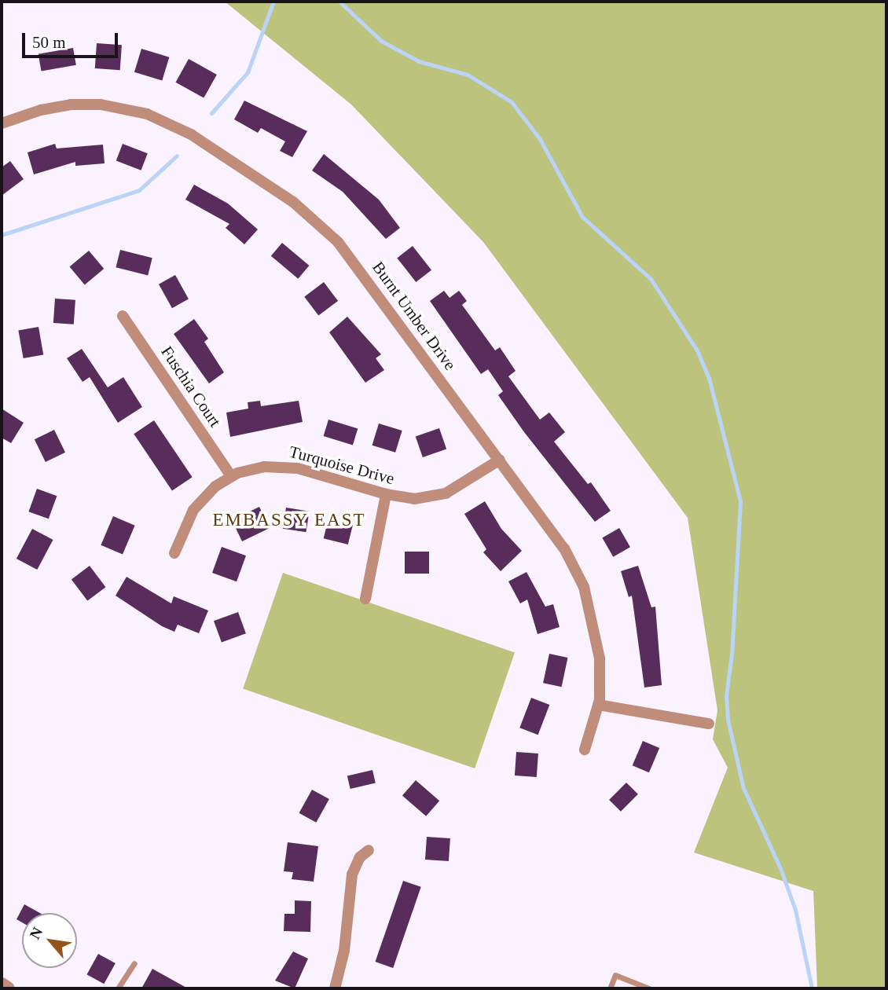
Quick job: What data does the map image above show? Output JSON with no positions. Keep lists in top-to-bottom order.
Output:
{
  "streets": {
    "street": ["Burnt Umber Drive", "Fuschia Court", "Turquoise Drive"]
  },
  "crossings": [
    ["Burnt Umber Drive", "Turquoise Drive"],
    ["Fuschia Court", "Turquoise Drive"]
  ],
  "districts": ["EMBASSY EAST"],
  "scale_bar": "50 m",
  "north": "top left"
}
